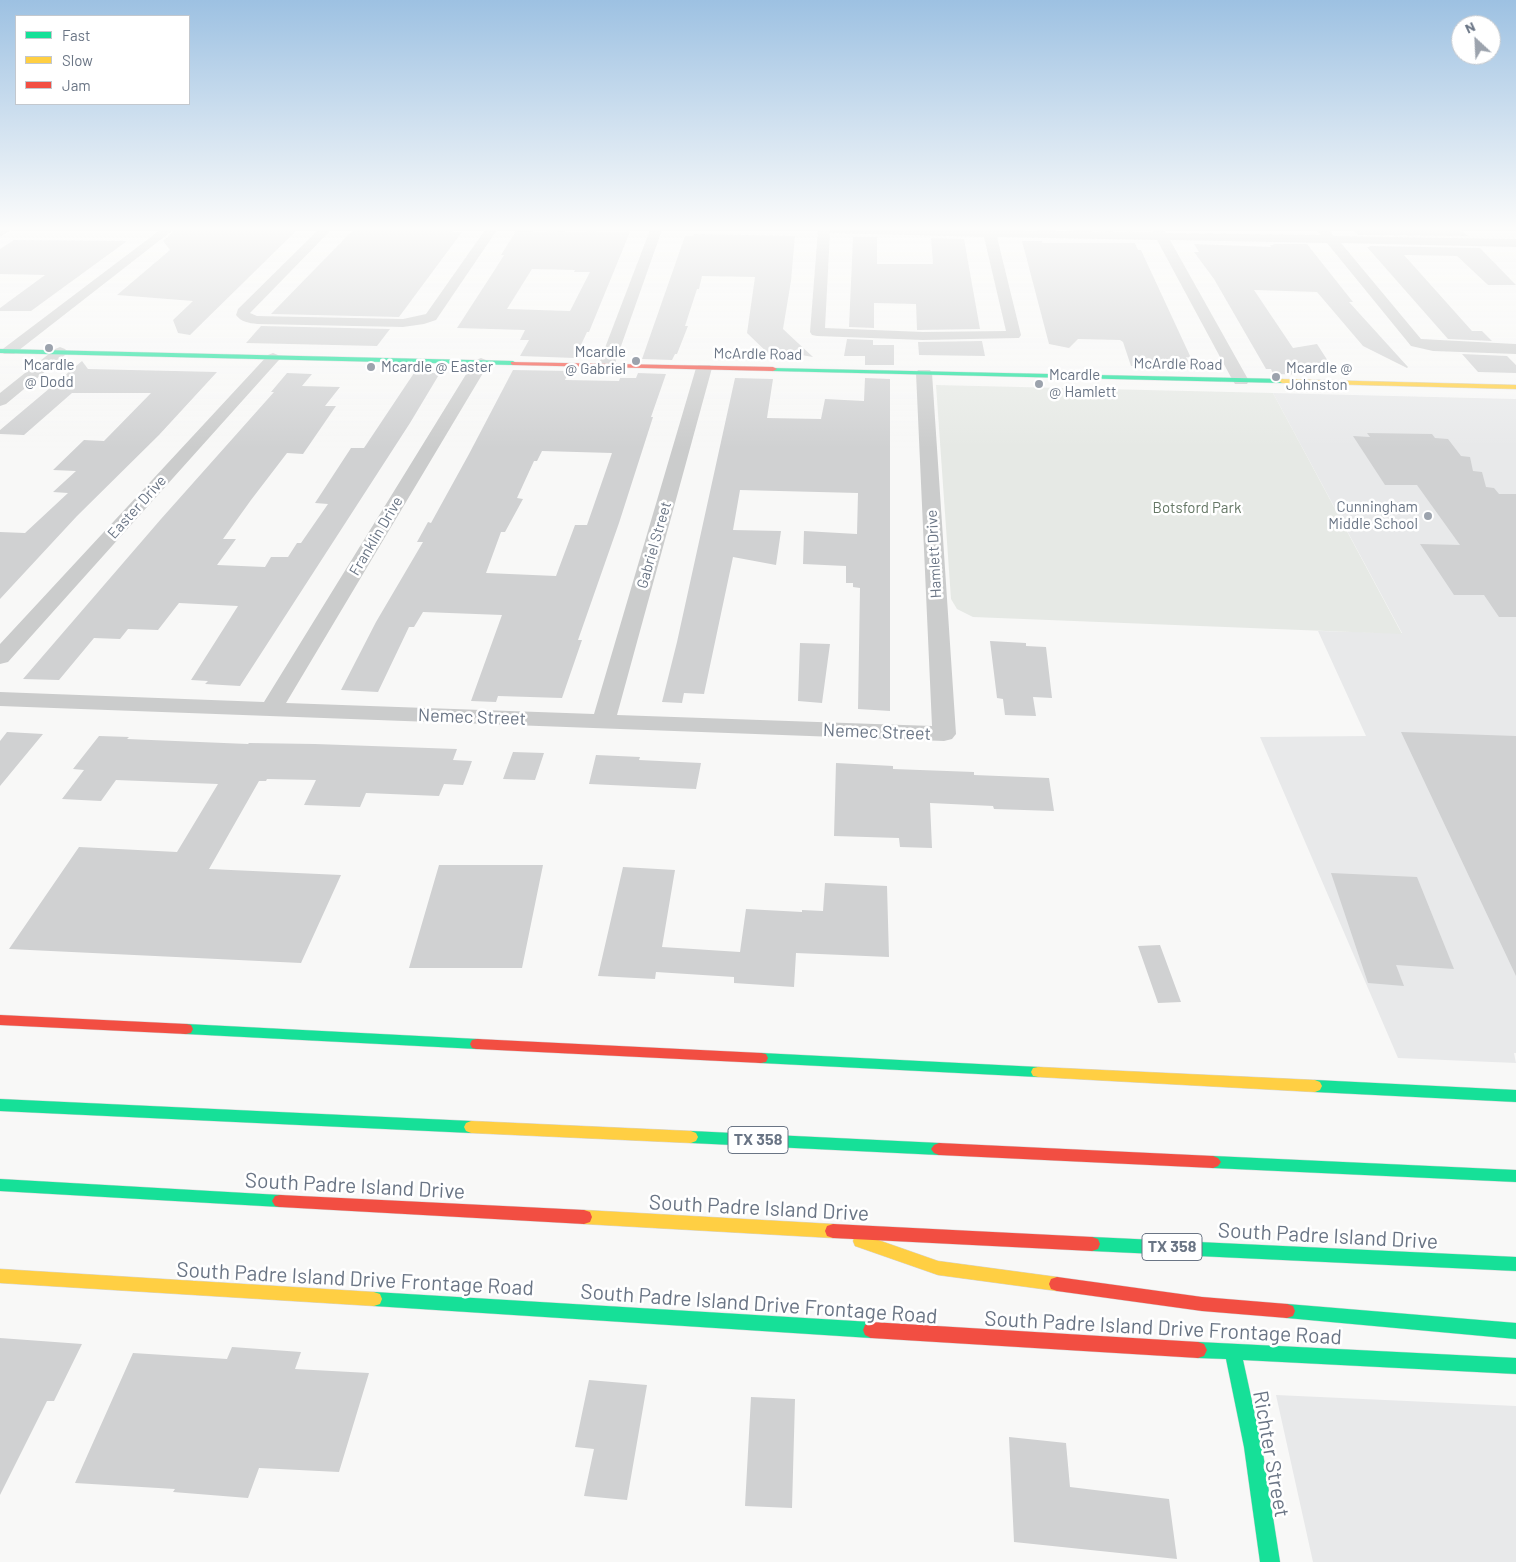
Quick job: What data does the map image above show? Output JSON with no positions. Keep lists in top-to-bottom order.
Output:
{
  "streets": {
    "main road": [
      "McArdle Road",
      "TX 358",
      "South Padre Island Drive",
      "South Padre Island Drive Frontage Road",
      "Richter Street"
    ],
    "street": [
      "Easter Drive",
      "Franklin Drive",
      "Gabriel Street",
      "Hamlett Drive",
      "Nemec Street"
    ]
  },
  "crossings": [
    ["McArdle Road", "Easter Drive"],
    ["McArdle Road", "Franklin Drive"],
    ["McArdle Road", "Gabriel Street"],
    ["McArdle Road", "Hamlett Drive"],
    ["Franklin Drive", "Nemec Street"],
    ["Gabriel Street", "Nemec Street"],
    ["Hamlett Drive", "Nemec Street"],
    ["South Padre Island Drive Frontage Road", "Richter Street"]
  ],
  "parks": ["Botsford Park"],
  "places": [
    "Mcardle @ Dodd",
    "Mcardle @ Gabriel",
    "Mcardle @ Easter",
    "Mcardle @ Johnston",
    "Mcardle @ Hamlett",
    "Cunningham Middle School"
  ],
  "legend": ["Fast", "Slow", "Jam"],
  "north": "top left"
}
